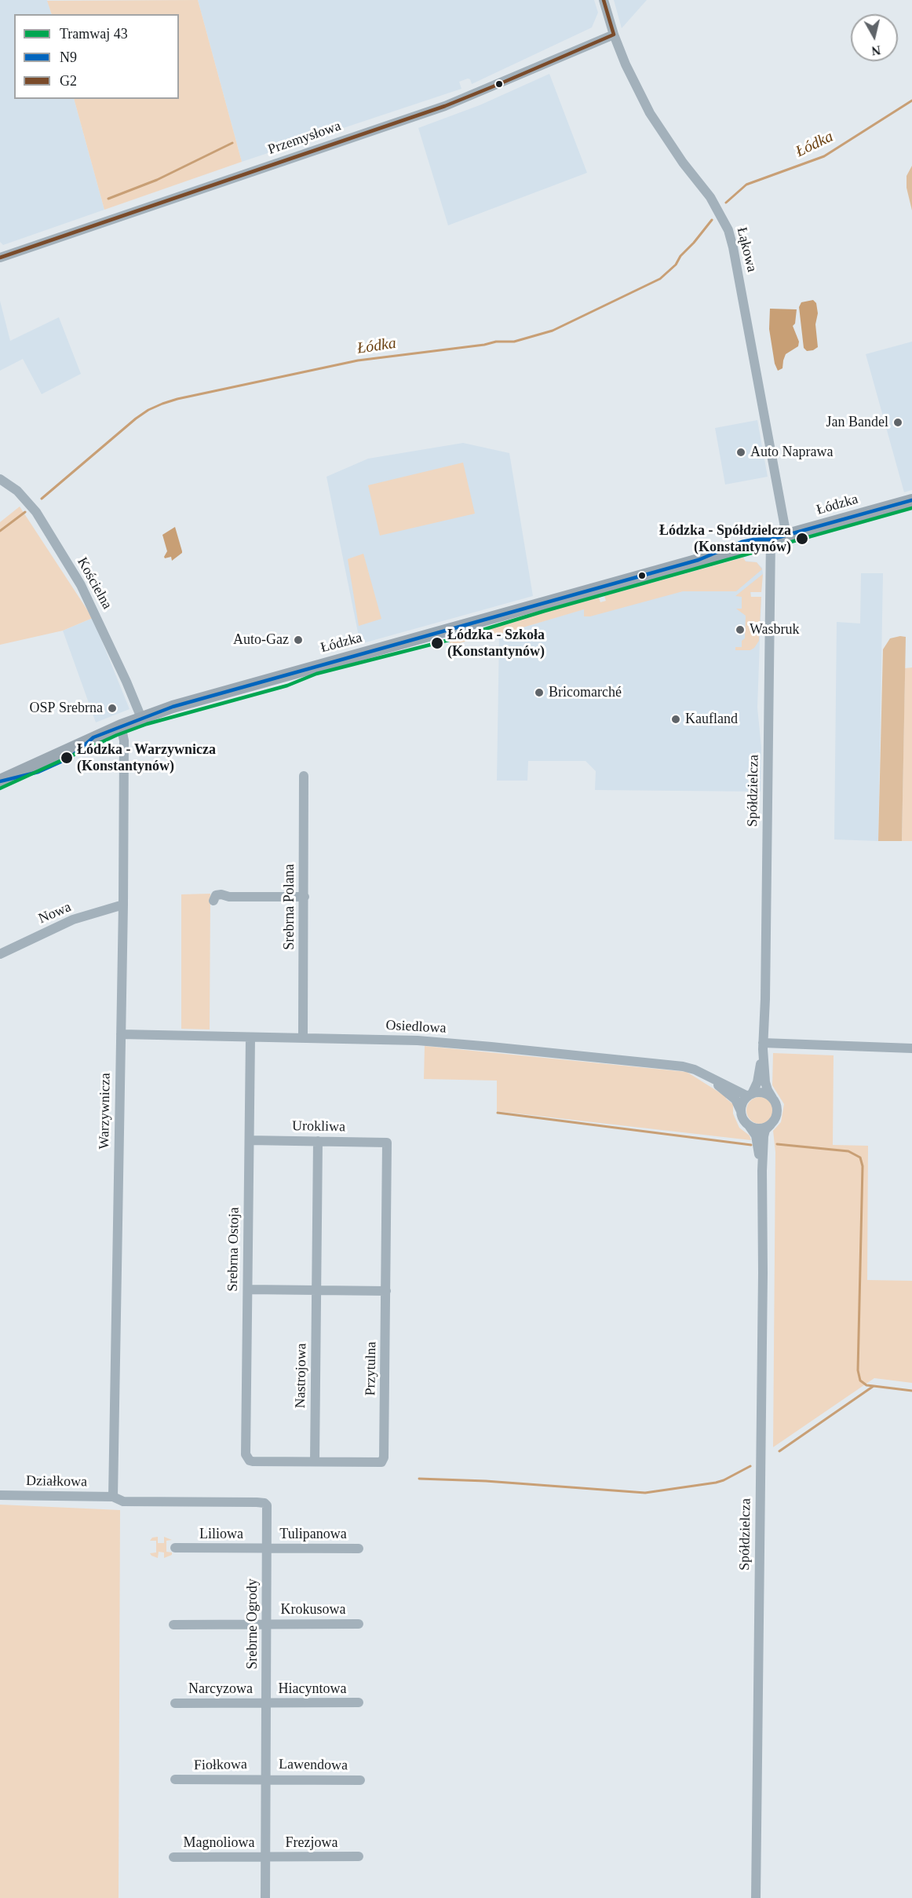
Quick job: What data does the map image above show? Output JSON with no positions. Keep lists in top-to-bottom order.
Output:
{
  "streets": {
    "main road": ["Łódzka"],
    "street": [
      "Przemysłowa",
      "Łąkowa",
      "Kościelna",
      "Spółdzielcza",
      "Srebrna Polana",
      "Nowa",
      "Osiedlowa",
      "Warzywnicza",
      "Urokliwa",
      "Srebrna Ostoja",
      "Przytulna",
      "Nastrojowa",
      "Działkowa",
      "Liliowa",
      "Tulipanowa",
      "Krokusowa",
      "Srebrne Ogrody",
      "Narcyzowa",
      "Hiacyntowa",
      "Fiołkowa",
      "Lawendowa",
      "Magnoliowa",
      "Frezjowa"
    ]
  },
  "crossings": [
    ["Przemysłowa", "Łąkowa"],
    ["Łąkowa", "Łódzka"],
    ["Łódzka", "Kościelna"],
    ["Łódzka", "Spółdzielcza"],
    ["Łódzka", "Warzywnicza"],
    ["Srebrna Polana", "Osiedlowa"],
    ["Nowa", "Warzywnicza"],
    ["Osiedlowa", "Warzywnicza"],
    ["Osiedlowa", "Srebrna Ostoja"],
    ["Warzywnicza", "Działkowa"],
    ["Warzywnicza", "Srebrne Ogrody"],
    ["Urokliwa", "Srebrna Ostoja"],
    ["Urokliwa", "Przytulna"],
    ["Urokliwa", "Nastrojowa"],
    ["Srebrna Ostoja", "Przytulna"],
    ["Przytulna", "Nastrojowa"],
    ["Działkowa", "Srebrne Ogrody"],
    ["Liliowa", "Tulipanowa"],
    ["Liliowa", "Srebrne Ogrody"],
    ["Tulipanowa", "Srebrne Ogrody"],
    ["Krokusowa", "Srebrne Ogrody"],
    ["Srebrne Ogrody", "Narcyzowa"],
    ["Srebrne Ogrody", "Hiacyntowa"],
    ["Srebrne Ogrody", "Fiołkowa"],
    ["Srebrne Ogrody", "Lawendowa"],
    ["Srebrne Ogrody", "Magnoliowa"],
    ["Srebrne Ogrody", "Frezjowa"],
    ["Narcyzowa", "Hiacyntowa"],
    ["Fiołkowa", "Lawendowa"],
    ["Magnoliowa", "Frezjowa"]
  ],
  "water": ["Łódka"],
  "places": [
    "Jan Bandel",
    "Auto Naprawa",
    "Łódzka - Spółdzielcza (Konstantynów)",
    "Wasbruk",
    "Auto-Gaz",
    "Łódzka - Szkoła (Konstantynów)",
    "Bricomarché",
    "OSP Srebrna",
    "Kaufland",
    "Łódzka - Warzywnicza (Konstantynów)"
  ],
  "lines": ["transit line G2", "transit line N9", "tram line 43"],
  "legend": ["Tramwaj 43", "N9", "G2"],
  "north": "bottom"
}
